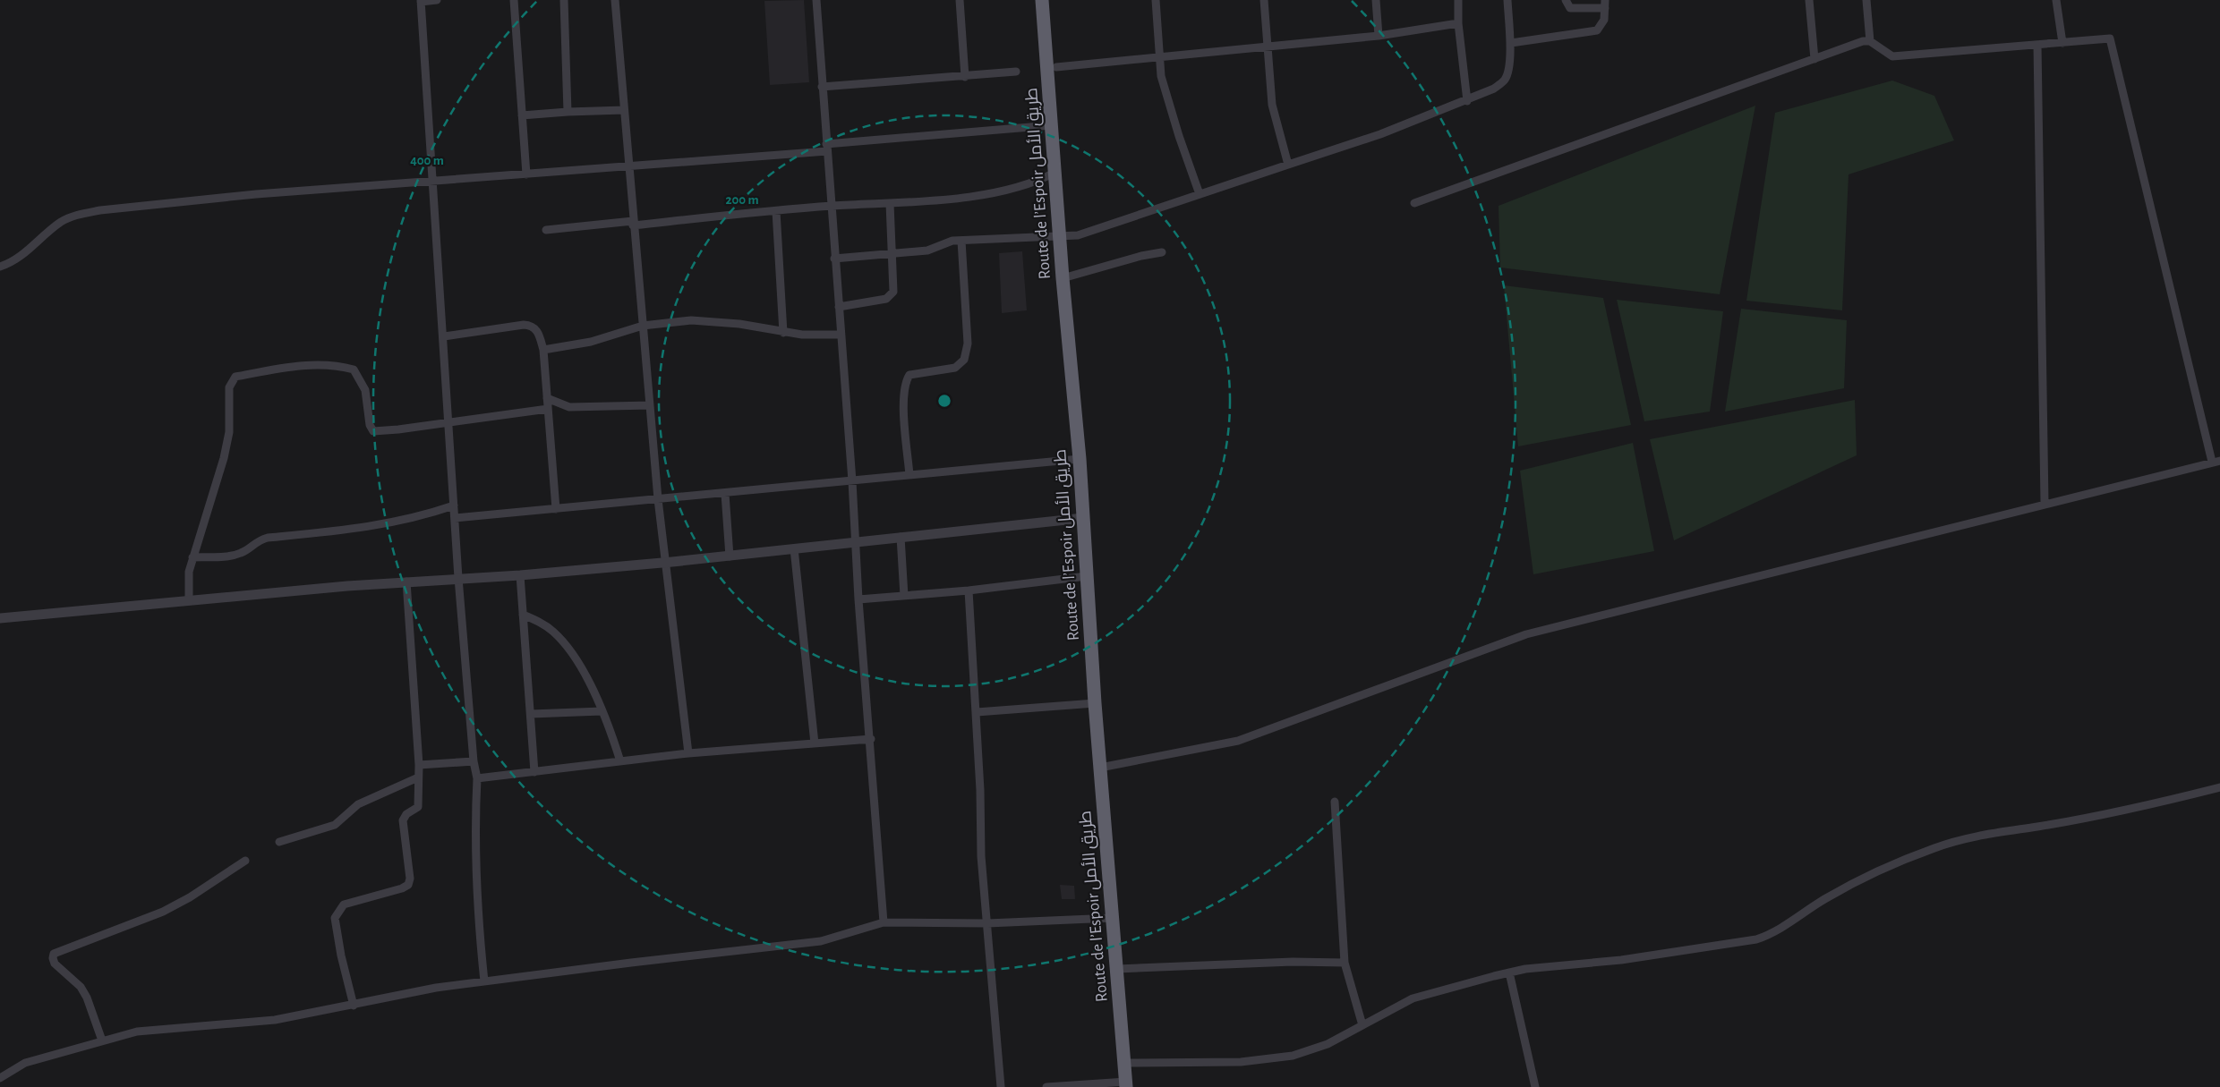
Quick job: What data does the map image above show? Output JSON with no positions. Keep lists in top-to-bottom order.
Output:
{
  "streets": {
    "highway": ["Route de l’Espoir طريق الأمل"]
  },
  "rings": ["400 m", "200 m"]
}
